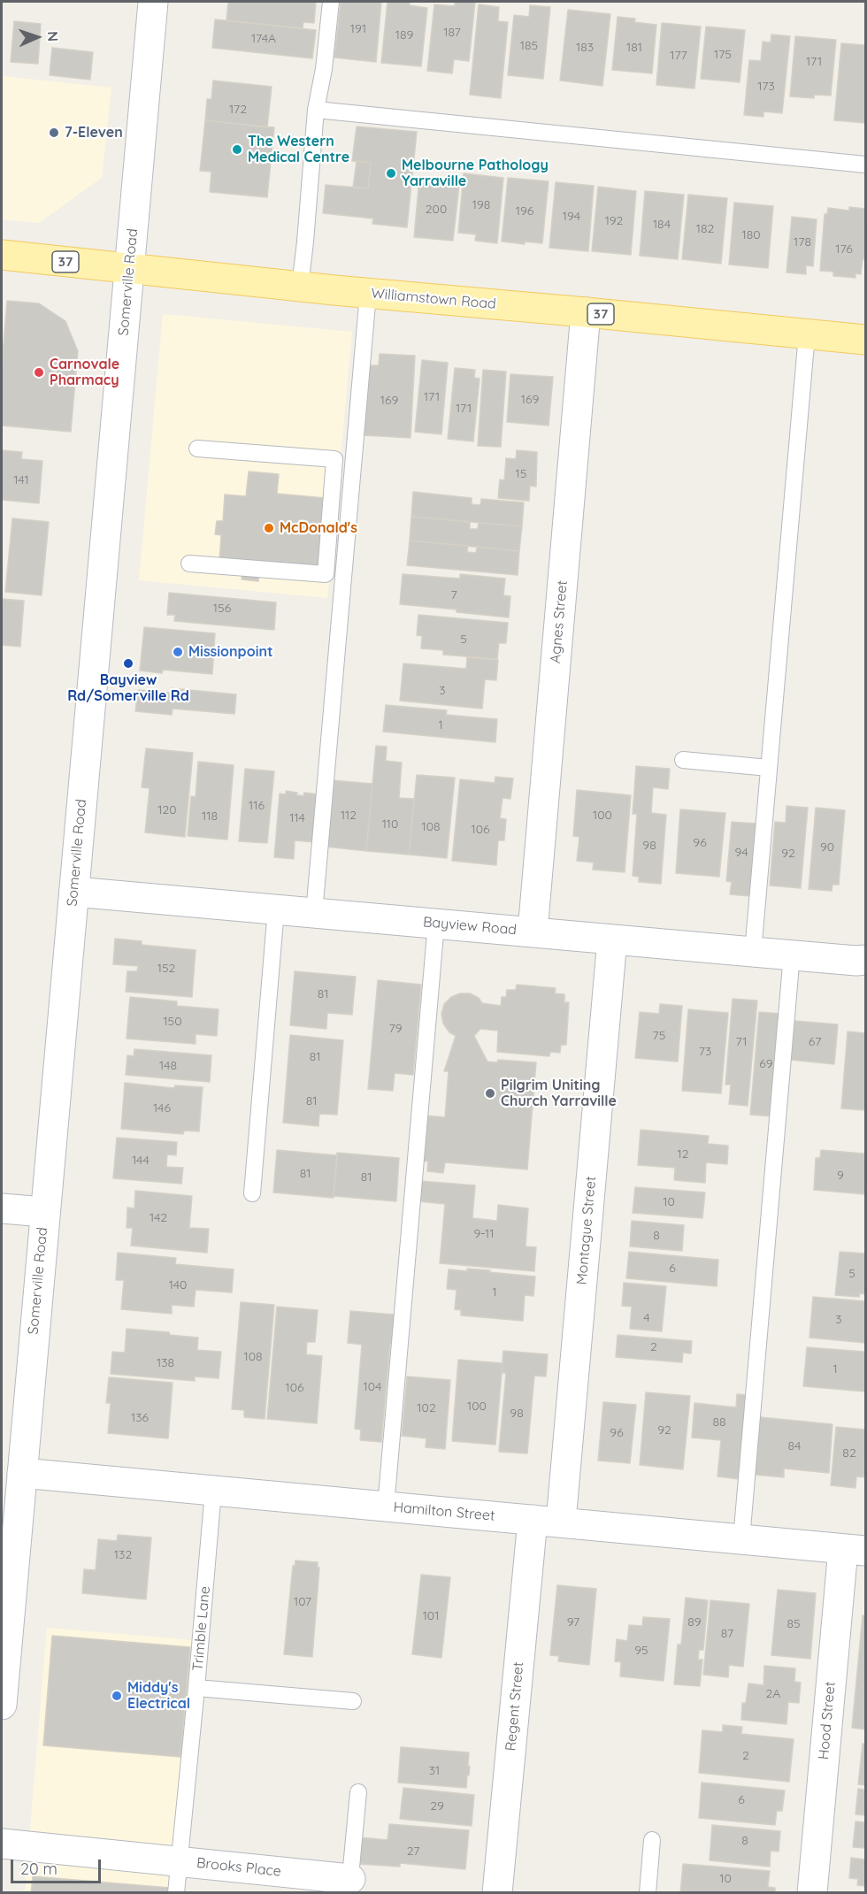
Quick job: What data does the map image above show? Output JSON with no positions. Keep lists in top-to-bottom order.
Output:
{
  "streets": {
    "main road": ["37", "Williamstown Road"],
    "street": [
      "Somerville Road",
      "Agnes Street",
      "Bayview Road",
      "Montague Street",
      "Hamilton Street",
      "Regent Street",
      "Hood Street",
      "Brooks Place"
    ],
    "lane": ["Trimble Lane"]
  },
  "crossings": [
    ["Somerville Road", "Williamstown Road"],
    ["Somerville Road", "Bayview Road"],
    ["Somerville Road", "Hamilton Street"],
    ["Williamstown Road", "Agnes Street"],
    ["Agnes Street", "Bayview Road"],
    ["Bayview Road", "Montague Street"],
    ["Montague Street", "Hamilton Street"],
    ["Hamilton Street", "Trimble Lane"],
    ["Hamilton Street", "Regent Street"],
    ["Hamilton Street", "Hood Street"],
    ["Trimble Lane", "Brooks Place"]
  ],
  "places": [
    "7-Eleven",
    "The Western Medical Centre",
    "Melbourne Pathology Yarraville",
    "Carnovale Pharmacy",
    "McDonald's",
    "Missionpoint",
    "Bayview Rd/Somerville Rd",
    "Pilgrim Uniting Church Yarraville",
    "Middy's Electrical"
  ],
  "house_numbers": [
    "191",
    "187",
    "189",
    "174A",
    "185",
    "183",
    "181",
    "175",
    "177",
    "171",
    "173",
    "172",
    "198",
    "200",
    "196",
    "194",
    "192",
    "184",
    "182",
    "180",
    "178",
    "176",
    "171",
    "169",
    "169",
    "171",
    "15",
    "141",
    "7",
    "156",
    "5",
    "3",
    "1",
    "116",
    "120",
    "112",
    "100",
    "118",
    "114",
    "110",
    "108",
    "106",
    "96",
    "98",
    "90",
    "94",
    "92",
    "152",
    "81",
    "150",
    "79",
    "75",
    "71",
    "67",
    "73",
    "81",
    "69",
    "148",
    "81",
    "146",
    "12",
    "144",
    "81",
    "9",
    "81",
    "10",
    "142",
    "9-11",
    "8",
    "6",
    "5",
    "140",
    "1",
    "4",
    "3",
    "2",
    "108",
    "138",
    "1",
    "104",
    "106",
    "100",
    "102",
    "98",
    "136",
    "88",
    "92",
    "96",
    "84",
    "82",
    "132",
    "107",
    "101",
    "97",
    "89",
    "85",
    "87",
    "95",
    "2A",
    "2",
    "31",
    "6",
    "29",
    "8",
    "27",
    "10"
  ],
  "scale_bar": "20 m",
  "north": "right"
}
